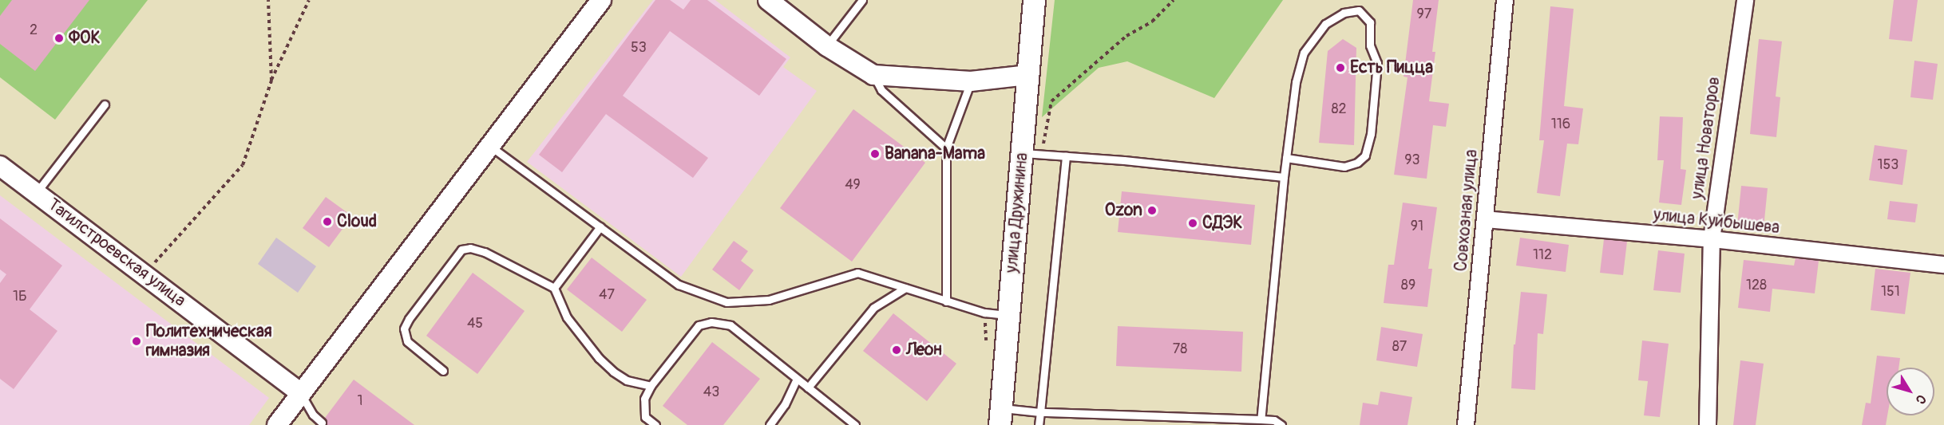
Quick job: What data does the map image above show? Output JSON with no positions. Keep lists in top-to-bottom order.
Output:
{
  "streets": {
    "main road": ["улица Дружинина"],
    "street": [
      "улица Новаторов",
      "Совхозная улица",
      "улица Куйбышева",
      "Тагилстроевская улица"
    ]
  },
  "crossings": [
    ["улица Новаторов", "улица Куйбышева"],
    ["Совхозная улица", "улица Куйбышева"]
  ],
  "places": [
    "ФОК",
    "Есть Пицца",
    "Banana-Mama",
    "Ozon",
    "Cloud",
    "СДЭК",
    "Политехническая гимназия",
    "Леон"
  ],
  "house_numbers": [
    "97",
    "2",
    "53",
    "82",
    "116",
    "93",
    "153",
    "49",
    "91",
    "112",
    "89",
    "128",
    "151",
    "47",
    "1Б",
    "45",
    "87",
    "78",
    "43",
    "1"
  ],
  "north": "bottom right"
}
